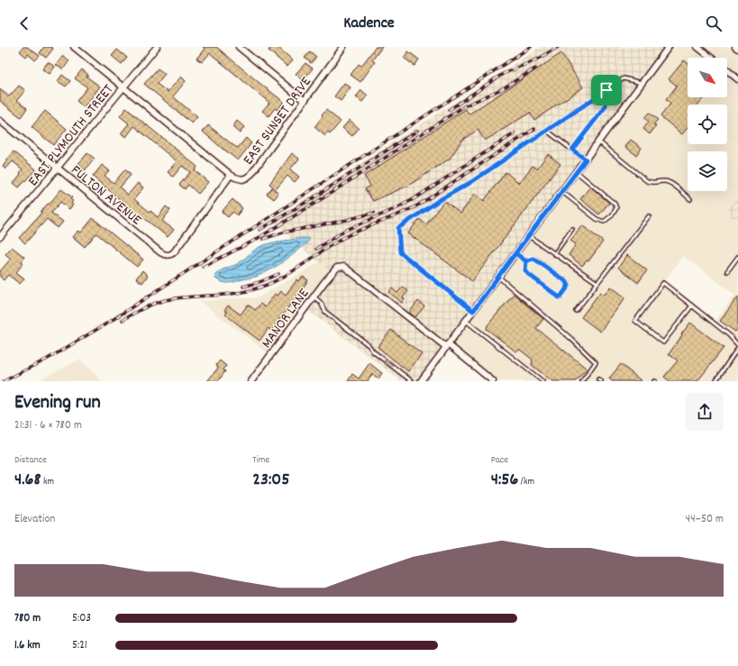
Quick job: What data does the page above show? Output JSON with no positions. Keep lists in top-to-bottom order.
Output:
{
  "streets": {
    "street": [
      "EAST SUNSET DRIVE",
      "EAST PLYMOUTH STREET",
      "FULTON AVENUE",
      "MANOR LANE"
    ]
  },
  "crossings": [
    ["EAST SUNSET DRIVE", "FULTON AVENUE"],
    ["EAST PLYMOUTH STREET", "FULTON AVENUE"]
  ],
  "north": "bottom right",
  "page": {
    "header": "Kadence",
    "heading": ["Evening run", "21:31 · 6 × 780 m"],
    "stats": [
      ["Distance", "4.68 km"],
      ["Time", "23:05"],
      ["Pace", "4:56 /km"]
    ],
    "chart": ["Elevation", "44–50 m"],
    "list": [
      {
        "name": "780 m",
        "note": "5:03"
      },
      {
        "name": "1.6 km",
        "note": "5:21"
      }
    ]
  }
}
